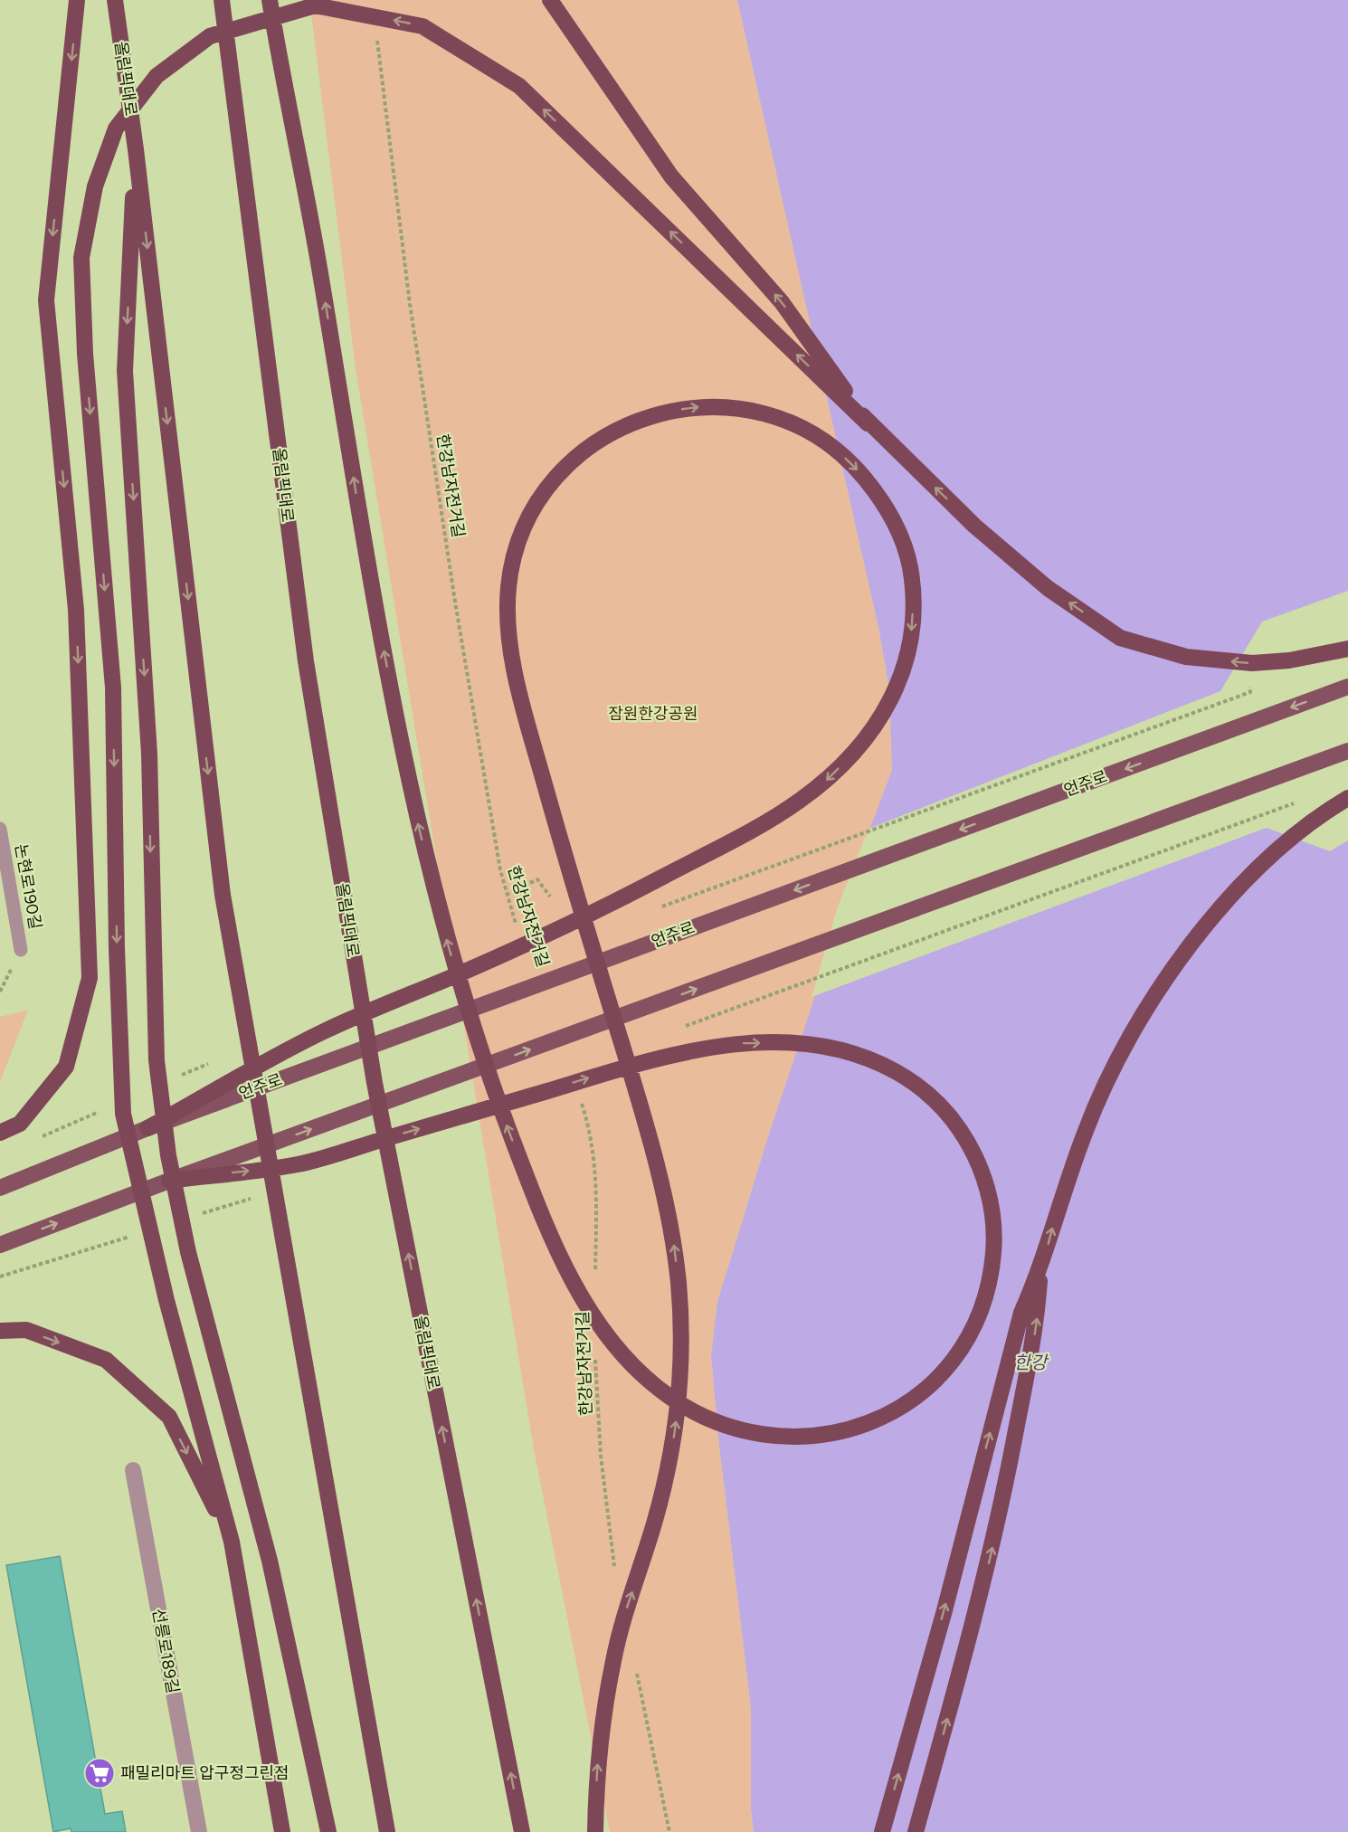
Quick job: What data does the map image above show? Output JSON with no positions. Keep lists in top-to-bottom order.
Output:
{
  "streets": {
    "highway": ["올림픽대로"],
    "main road": ["언주로"],
    "street": ["선릉로189길"],
    "lane": ["논현로190길"],
    "path": ["한강남자전거길"]
  },
  "water": ["한강"],
  "parks": ["잠원한강공원"],
  "places": {
    "supermarket": ["패밀리마트 압구정그린점"]
  }
}
